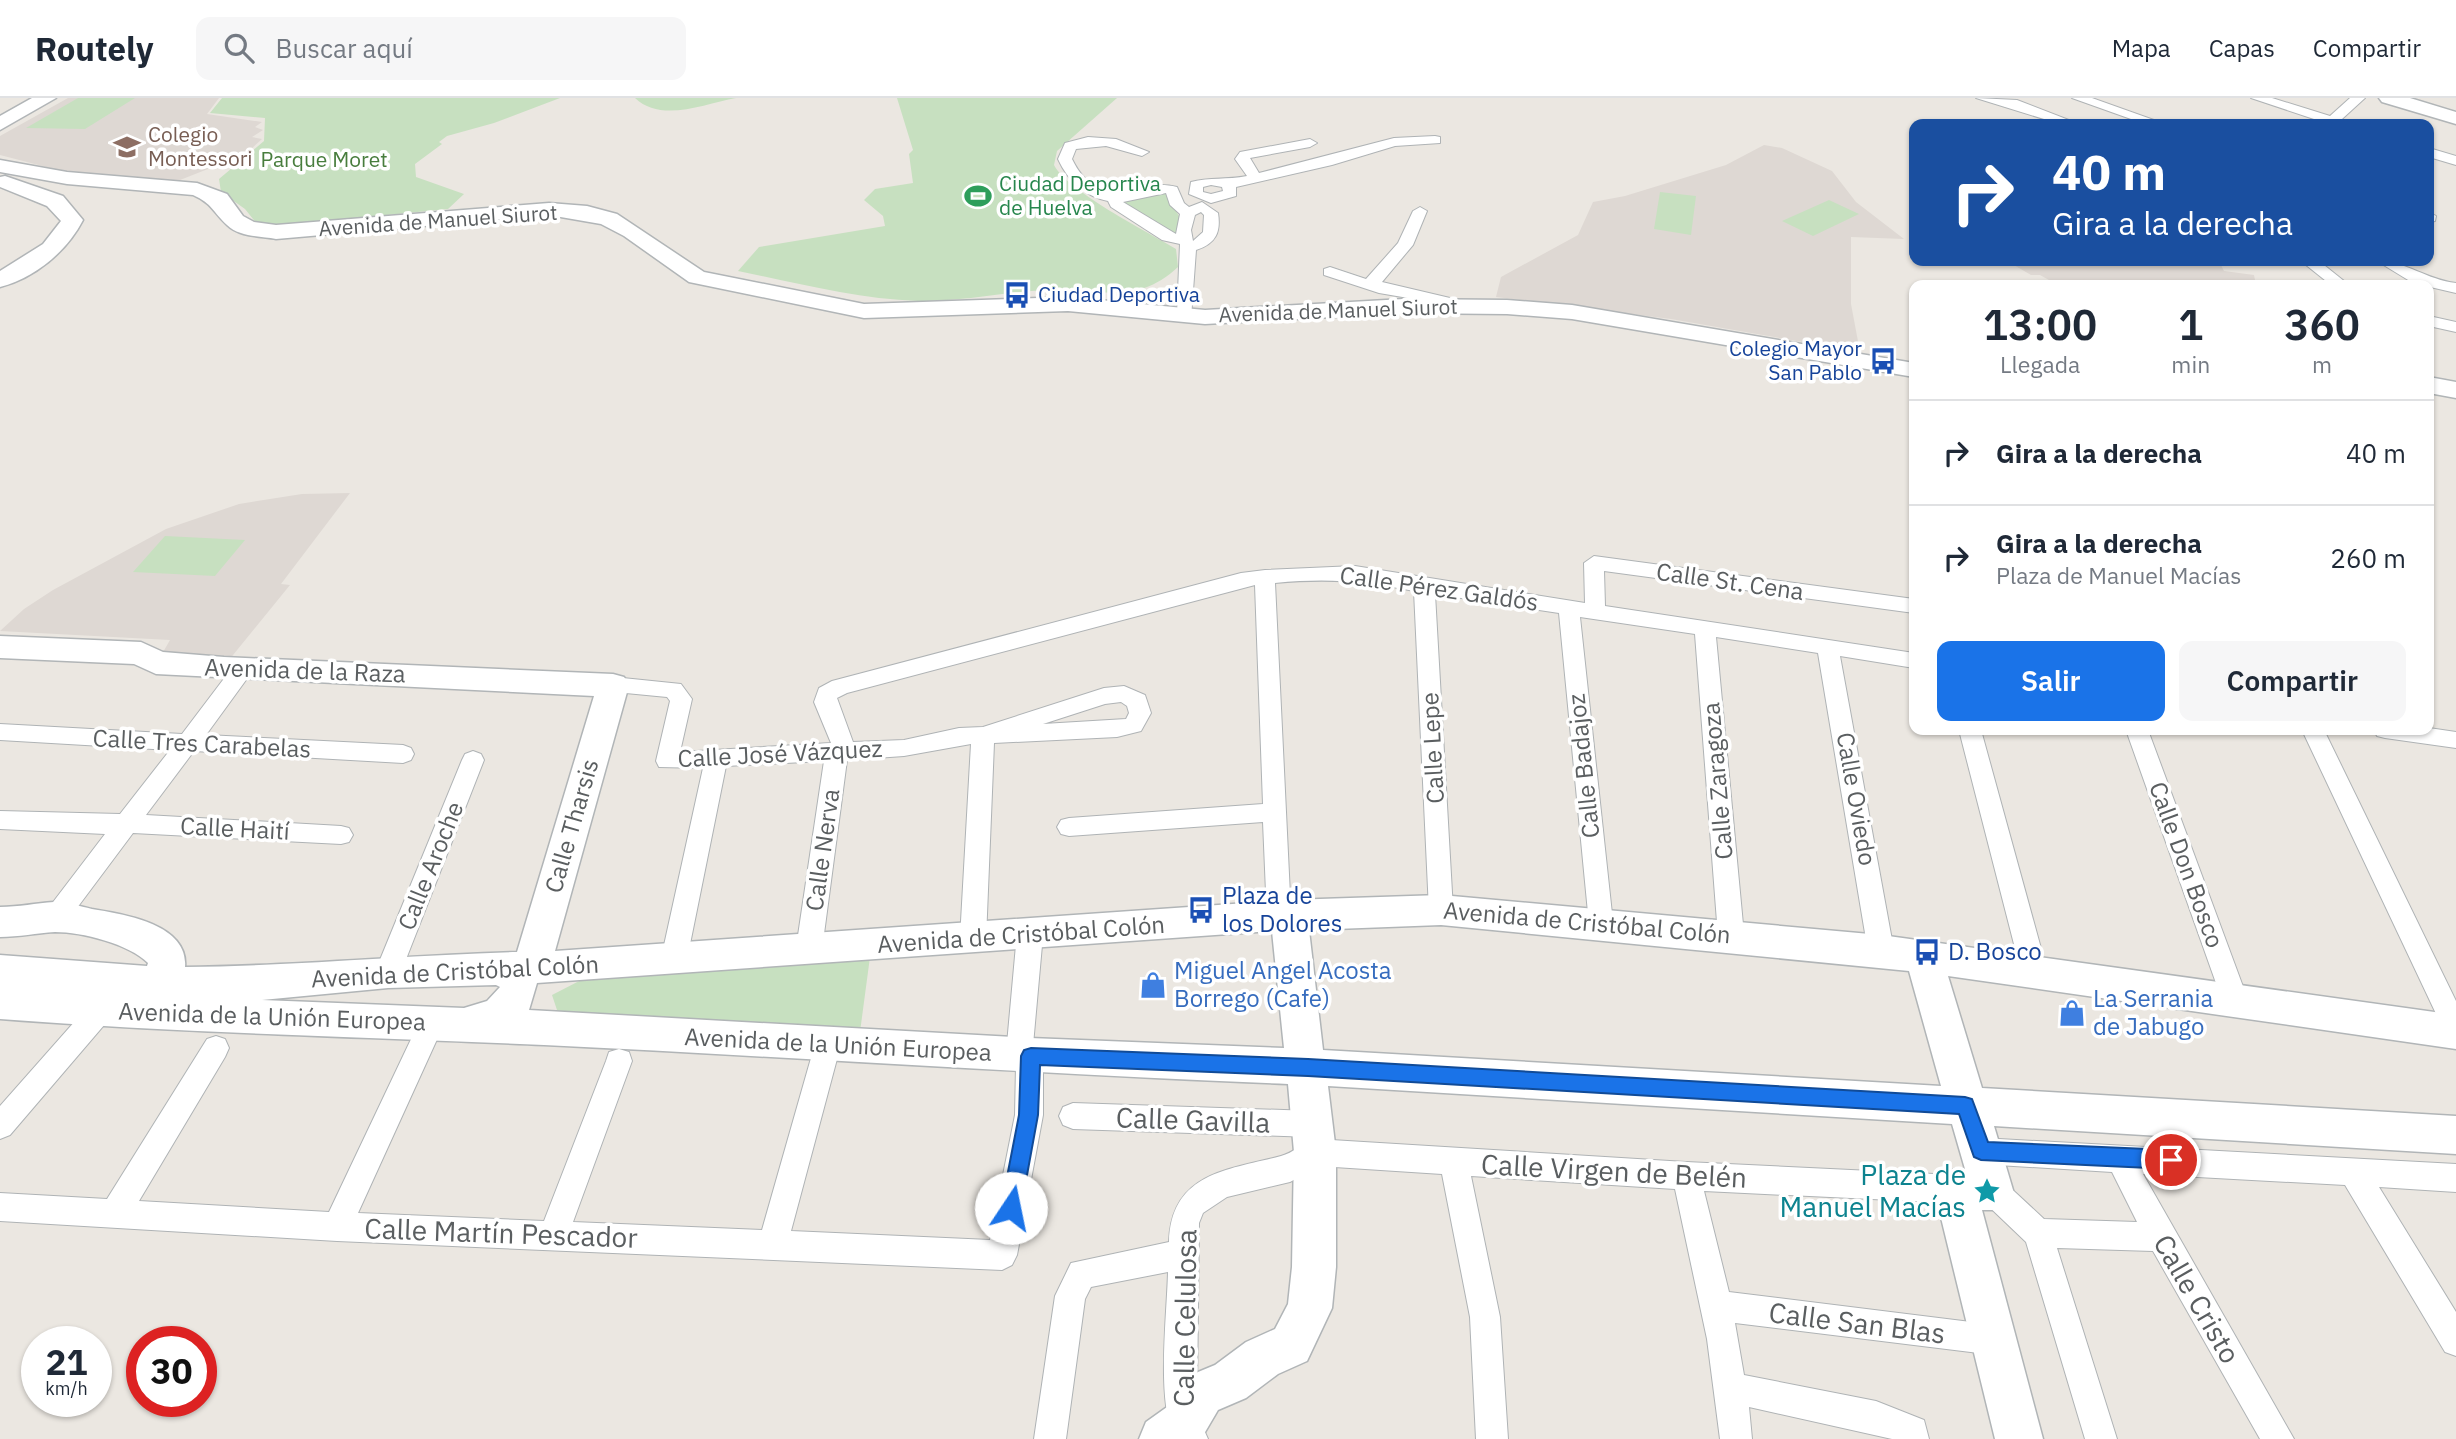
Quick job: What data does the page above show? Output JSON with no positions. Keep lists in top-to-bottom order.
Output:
{
  "streets": {
    "street": [
      "Avenida de Manuel Siurot",
      "Calle St. Cena",
      "Calle Pérez Galdós",
      "Avenida de la Raza",
      "Calle Tres Carabelas",
      "Calle Lepe",
      "Calle José Vázquez",
      "Calle Badajoz",
      "Calle Zaragoza",
      "Calle Oviedo",
      "Calle Tharsis",
      "Calle Haití",
      "Calle Nerva",
      "Calle Don Bosco",
      "Calle Aroche",
      "Avenida de Cristóbal Colón",
      "Avenida de la Unión Europea",
      "Calle Gavilla",
      "Calle Virgen de Belén",
      "Calle Martín Pescador",
      "Calle Cristo",
      "Calle Celulosa",
      "Calle San Blas"
    ]
  },
  "crossings": [
    ["Calle St. Cena", "Calle Pérez Galdós"],
    ["Calle Pérez Galdós", "Calle Lepe"],
    ["Calle Pérez Galdós", "Calle José Vázquez"],
    ["Calle Pérez Galdós", "Calle Badajoz"],
    ["Calle Pérez Galdós", "Calle Zaragoza"],
    ["Calle Pérez Galdós", "Calle Oviedo"],
    ["Calle Pérez Galdós", "Calle Nerva"],
    ["Avenida de la Raza", "Calle José Vázquez"],
    ["Avenida de la Raza", "Calle Tharsis"],
    ["Calle Lepe", "Avenida de Cristóbal Colón"],
    ["Calle José Vázquez", "Calle Tharsis"],
    ["Calle José Vázquez", "Calle Nerva"],
    ["Calle Badajoz", "Avenida de Cristóbal Colón"],
    ["Calle Zaragoza", "Avenida de Cristóbal Colón"],
    ["Calle Oviedo", "Avenida de Cristóbal Colón"],
    ["Calle Tharsis", "Avenida de Cristóbal Colón"],
    ["Calle Nerva", "Avenida de Cristóbal Colón"],
    ["Calle Don Bosco", "Avenida de Cristóbal Colón"],
    ["Calle Aroche", "Avenida de Cristóbal Colón"],
    ["Avenida de la Unión Europea", "Calle Martín Pescador"],
    ["Calle Gavilla", "Calle Virgen de Belén"],
    ["Calle Gavilla", "Calle Celulosa"],
    ["Calle Virgen de Belén", "Calle Celulosa"]
  ],
  "parks": ["Parque Moret"],
  "places": {
    "school or university": ["Colegio Montessori"],
    "sports": ["Ciudad Deportiva de Huelva"],
    "bus stop": [
      "Ciudad Deportiva",
      "Colegio Mayor San Pablo",
      "Plaza de los Dolores",
      "D. Bosco"
    ],
    "shop": ["Miguel Angel Acosta Borrego (Cafe)", "La Serrania de Jabugo"],
    "place": ["Plaza de Manuel Macías"]
  },
  "page": {
    "header": "Routely",
    "search": "Buscar aquí",
    "nav": ["Mapa", "Capas", "Compartir"],
    "turn": ["40 m", "Gira a la derecha"],
    "eta": [
      "13:00",
      "Llegada",
      "1",
      "min",
      "360",
      "m"
    ],
    "list": [
      {
        "name": "Gira a la derecha",
        "value": "40 m"
      },
      {
        "name": "Gira a la derecha",
        "note": "Plaza de Manuel Macías",
        "value": "260 m"
      }
    ],
    "buttons": ["Salir", "Compartir"],
    "speed": "21 km/h",
    "limit": "30"
  }
}
